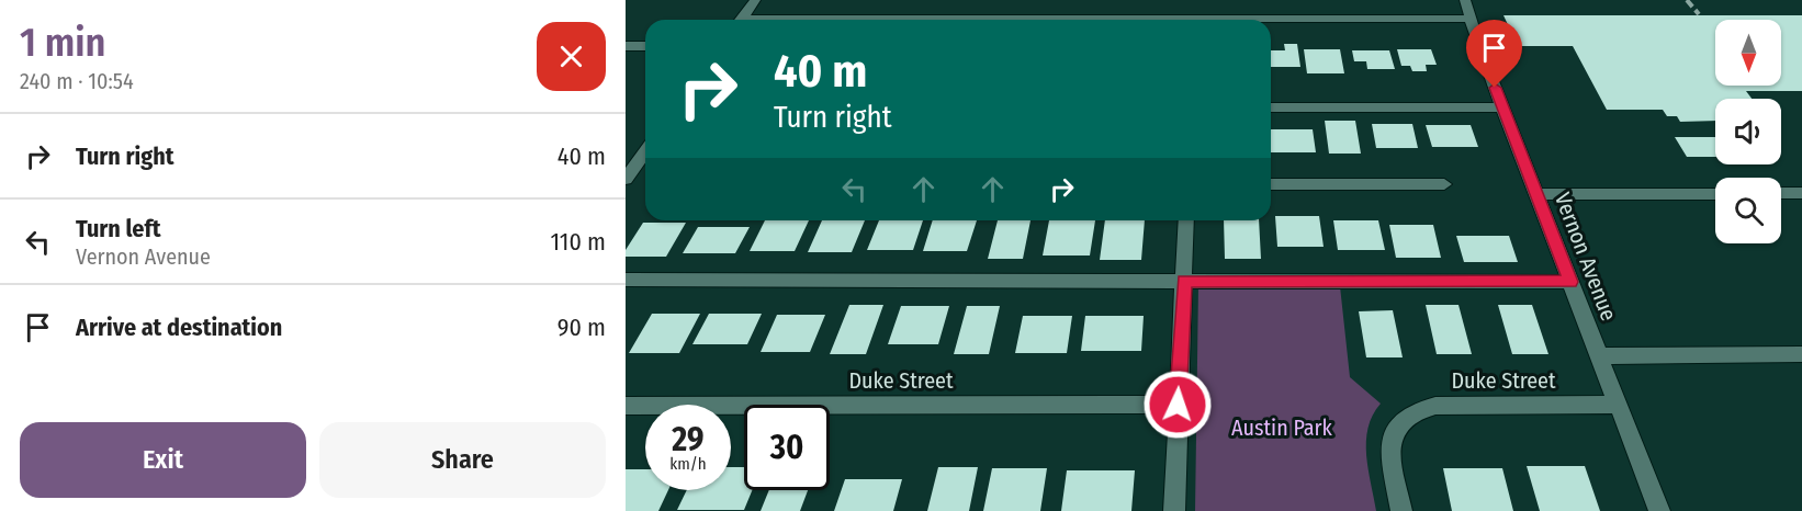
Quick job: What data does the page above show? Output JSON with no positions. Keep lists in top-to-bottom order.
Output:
{
  "streets": {
    "street": ["Vernon Avenue", "Duke Street"]
  },
  "crossings": [
    ["Vernon Avenue", "Duke Street"]
  ],
  "parks": ["Austin Park"],
  "north": "bottom",
  "page": {
    "heading": ["1 min", "240 m · 10:54"],
    "turn": ["40 m", "Turn right"],
    "list": [
      {
        "name": "Turn right",
        "value": "40 m"
      },
      {
        "name": "Turn left",
        "note": "Vernon Avenue",
        "value": "110 m"
      },
      {
        "name": "Arrive at destination",
        "value": "90 m"
      }
    ],
    "speed": "29 km/h",
    "limit": "30",
    "buttons": ["Exit", "Share"]
  }
}
